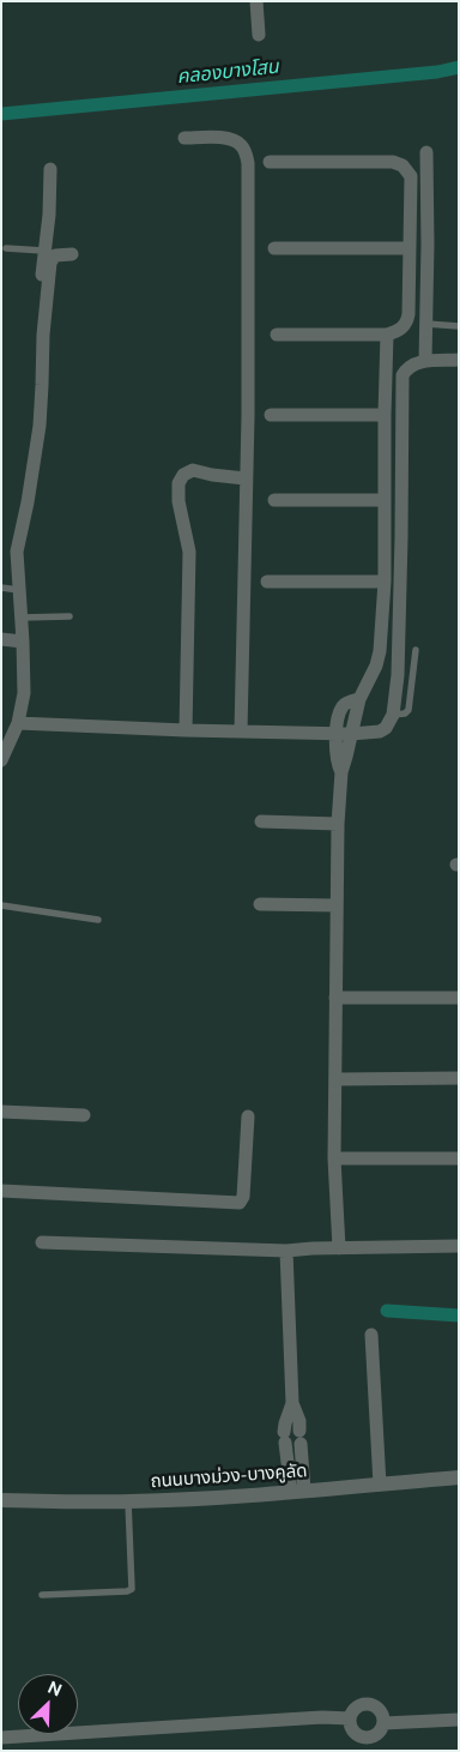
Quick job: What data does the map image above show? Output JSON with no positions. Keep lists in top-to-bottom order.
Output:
{
  "streets": {
    "street": ["ถนนบางม่วง-บางคูลัด"]
  },
  "water": ["คลองบางโสน"],
  "north": "top right"
}
